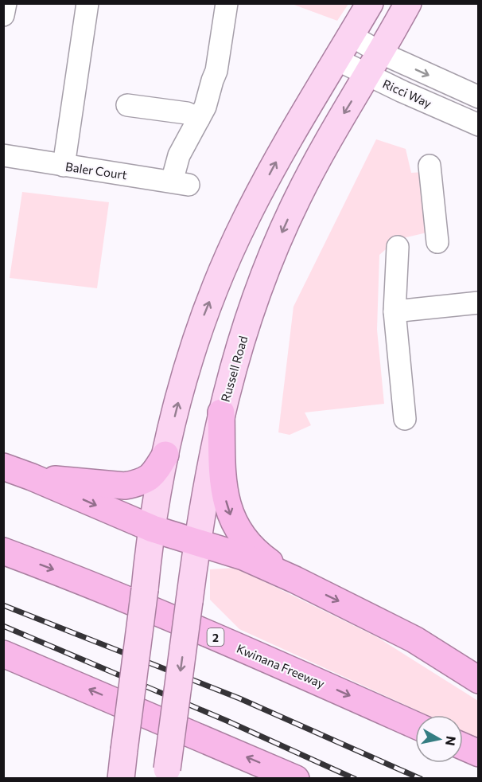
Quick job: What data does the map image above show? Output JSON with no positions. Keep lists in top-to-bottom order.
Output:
{
  "streets": {
    "highway": ["2", "Kwinana Freeway"],
    "main road": ["Russell Road"],
    "street": ["Ricci Way", "Baler Court"]
  },
  "crossings": [
    ["Ricci Way", "Russell Road"]
  ],
  "north": "right"
}
